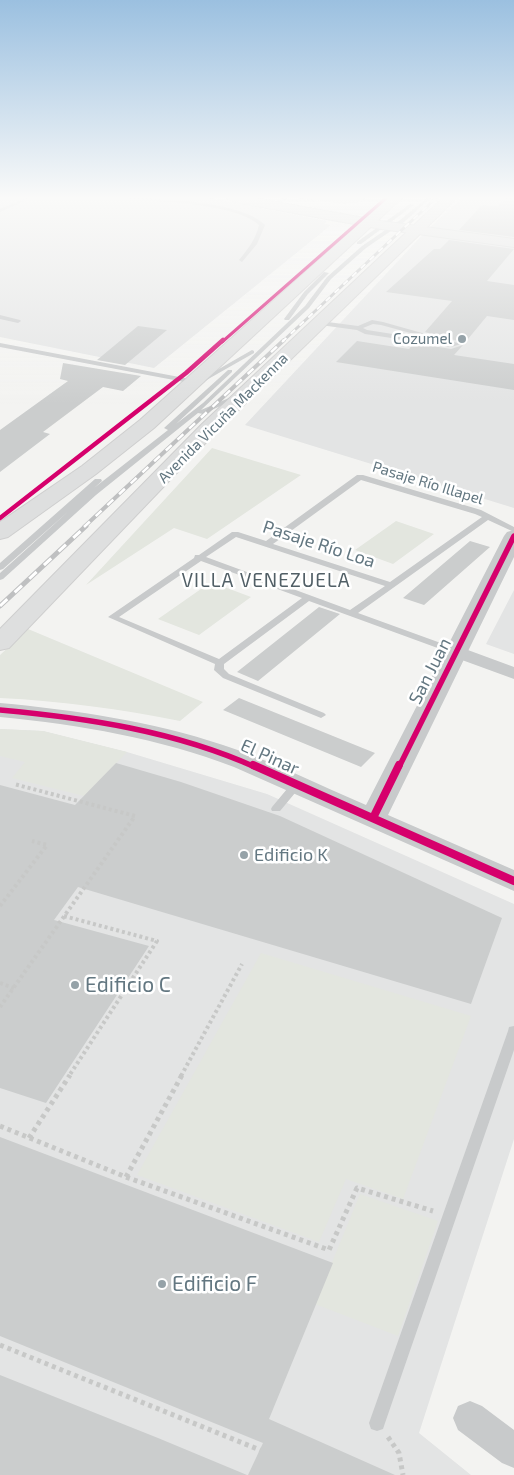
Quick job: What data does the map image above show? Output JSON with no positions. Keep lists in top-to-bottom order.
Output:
{
  "streets": {
    "main road": ["Avenida Vicuña Mackenna"],
    "street": ["San Juan", "El Pinar"],
    "lane": ["Pasaje Río Illapel", "Pasaje Río Loa"]
  },
  "crossings": [
    ["Pasaje Río Illapel", "Pasaje Río Loa"],
    ["San Juan", "El Pinar"]
  ],
  "districts": ["VILLA VENEZUELA"],
  "places": [
    "Cozumel",
    "Edificio K",
    "Edificio C",
    "Edificio F"
  ]
}
